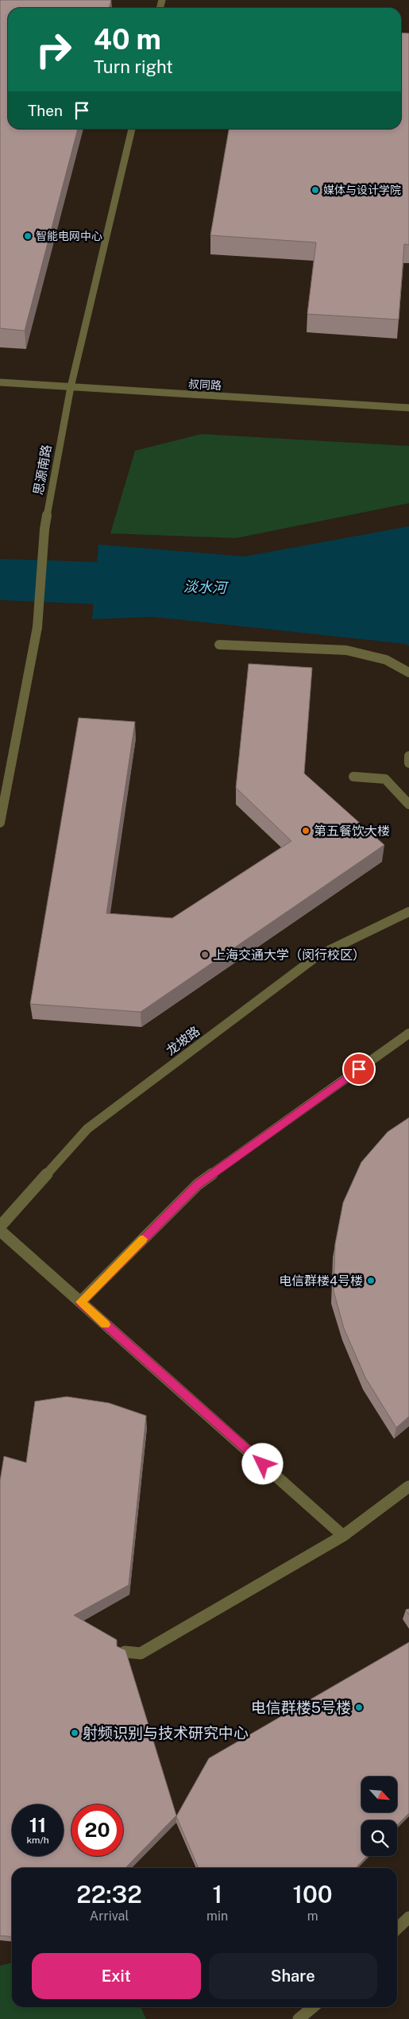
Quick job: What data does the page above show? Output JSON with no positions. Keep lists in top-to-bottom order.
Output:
{
  "streets": {
    "street": ["叔同路", "思源南路", "龙坡路"]
  },
  "crossings": [
    ["叔同路", "思源南路"]
  ],
  "water": ["淡水河"],
  "places": [
    "媒体与设计学院",
    "智能电网中心",
    "第五餐饮大楼",
    "上海交通大学（闵行校区）",
    "电信群楼4号楼",
    "电信群楼5号楼",
    "射频识别与技术研究中心"
  ],
  "north": "bottom right",
  "page": {
    "turn": ["40 m", "Turn right"],
    "then": "Then",
    "speed": "11 km/h",
    "limit": "20",
    "eta": [
      "22:32",
      "Arrival",
      "1",
      "min",
      "100",
      "m"
    ],
    "buttons": ["Exit", "Share"]
  }
}
